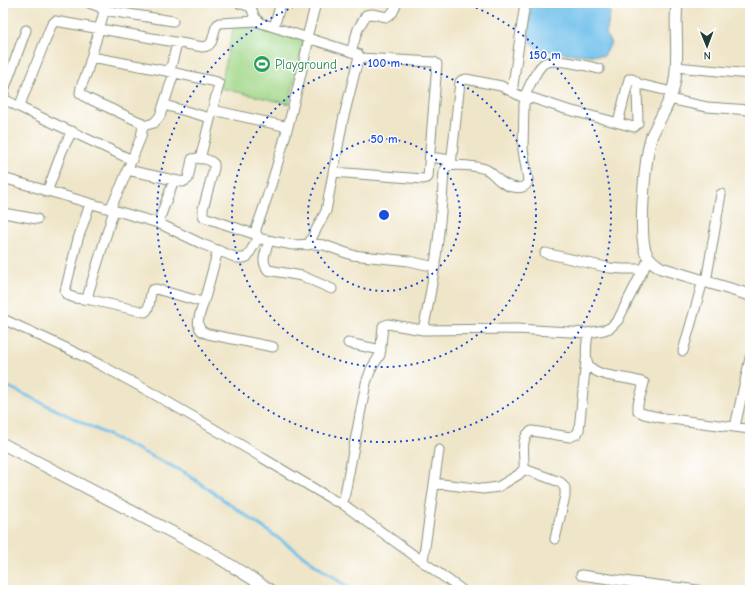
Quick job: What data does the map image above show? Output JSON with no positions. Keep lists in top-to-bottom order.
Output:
{
  "places": {
    "sports": ["Playground"]
  },
  "north": "bottom",
  "rings": ["150 m", "100 m", "50 m"]
}
